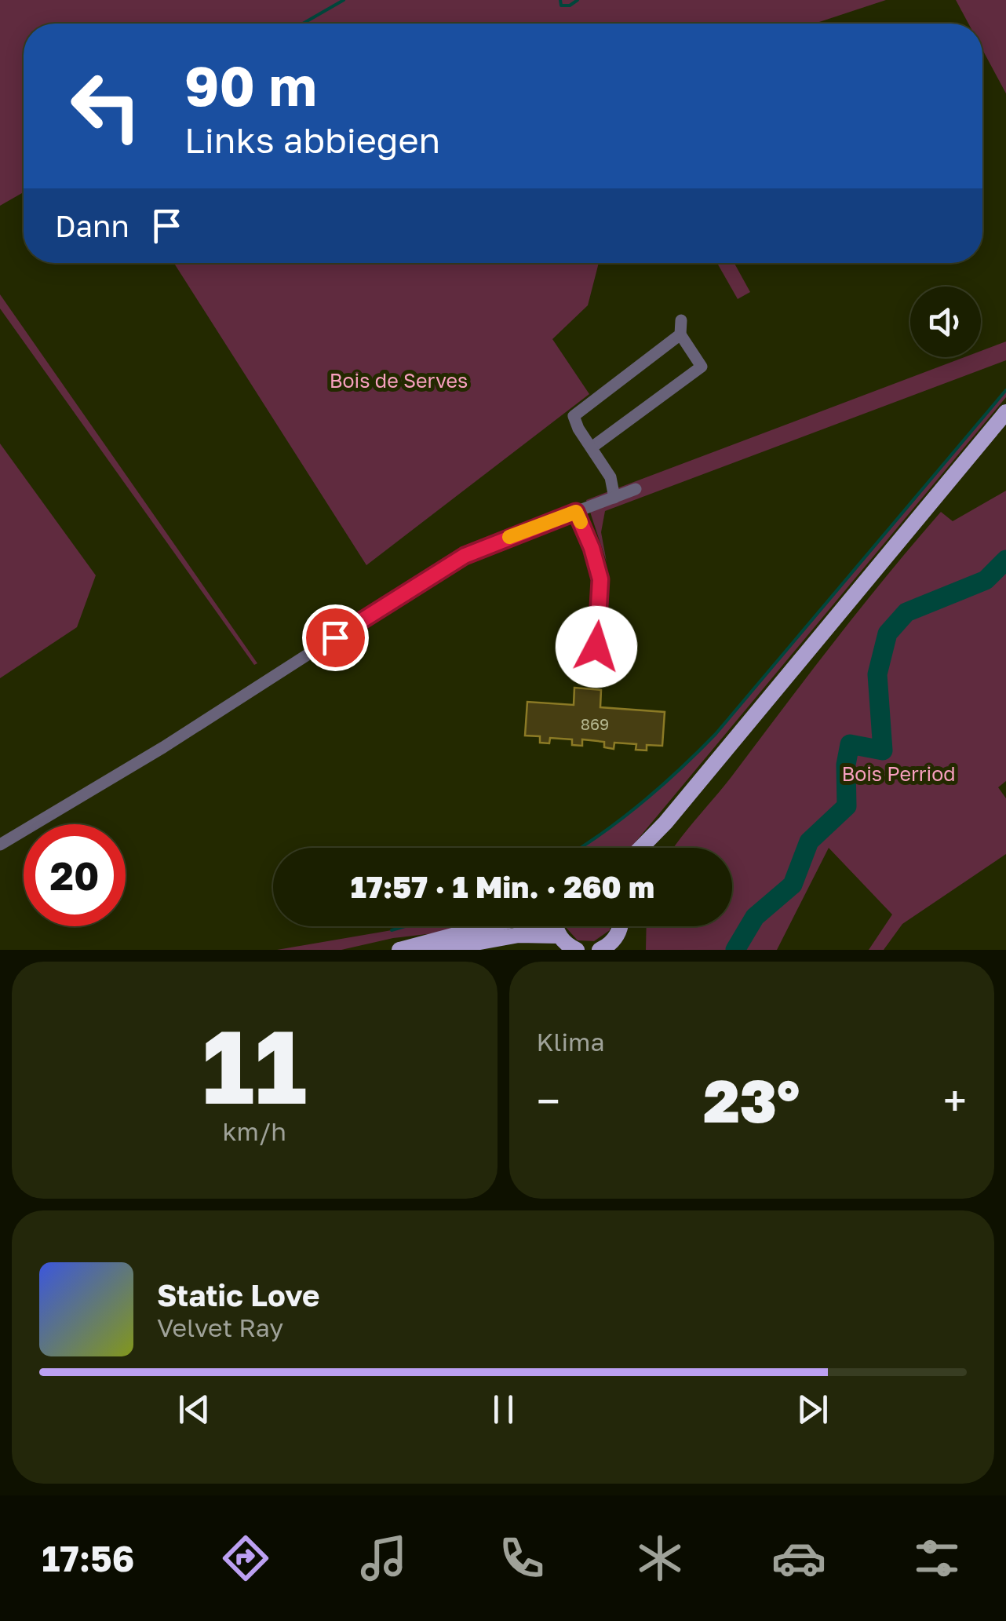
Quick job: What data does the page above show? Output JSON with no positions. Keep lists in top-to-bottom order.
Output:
{
  "parks": ["Bois de Serves", "Bois Perriod"],
  "house_numbers": ["869"],
  "page": {
    "turn": ["90 m", "Links abbiegen"],
    "then": "Dann",
    "limit": "20",
    "trip": "17:57 · 1 Min. · 260 m",
    "tile": [
      ["11", "km/h"],
      "Klima"
    ],
    "heat": ["−", "23°", "+"],
    "song": ["Static Love", "Velvet Ray"],
    "tabs": "17:56"
  }
}
